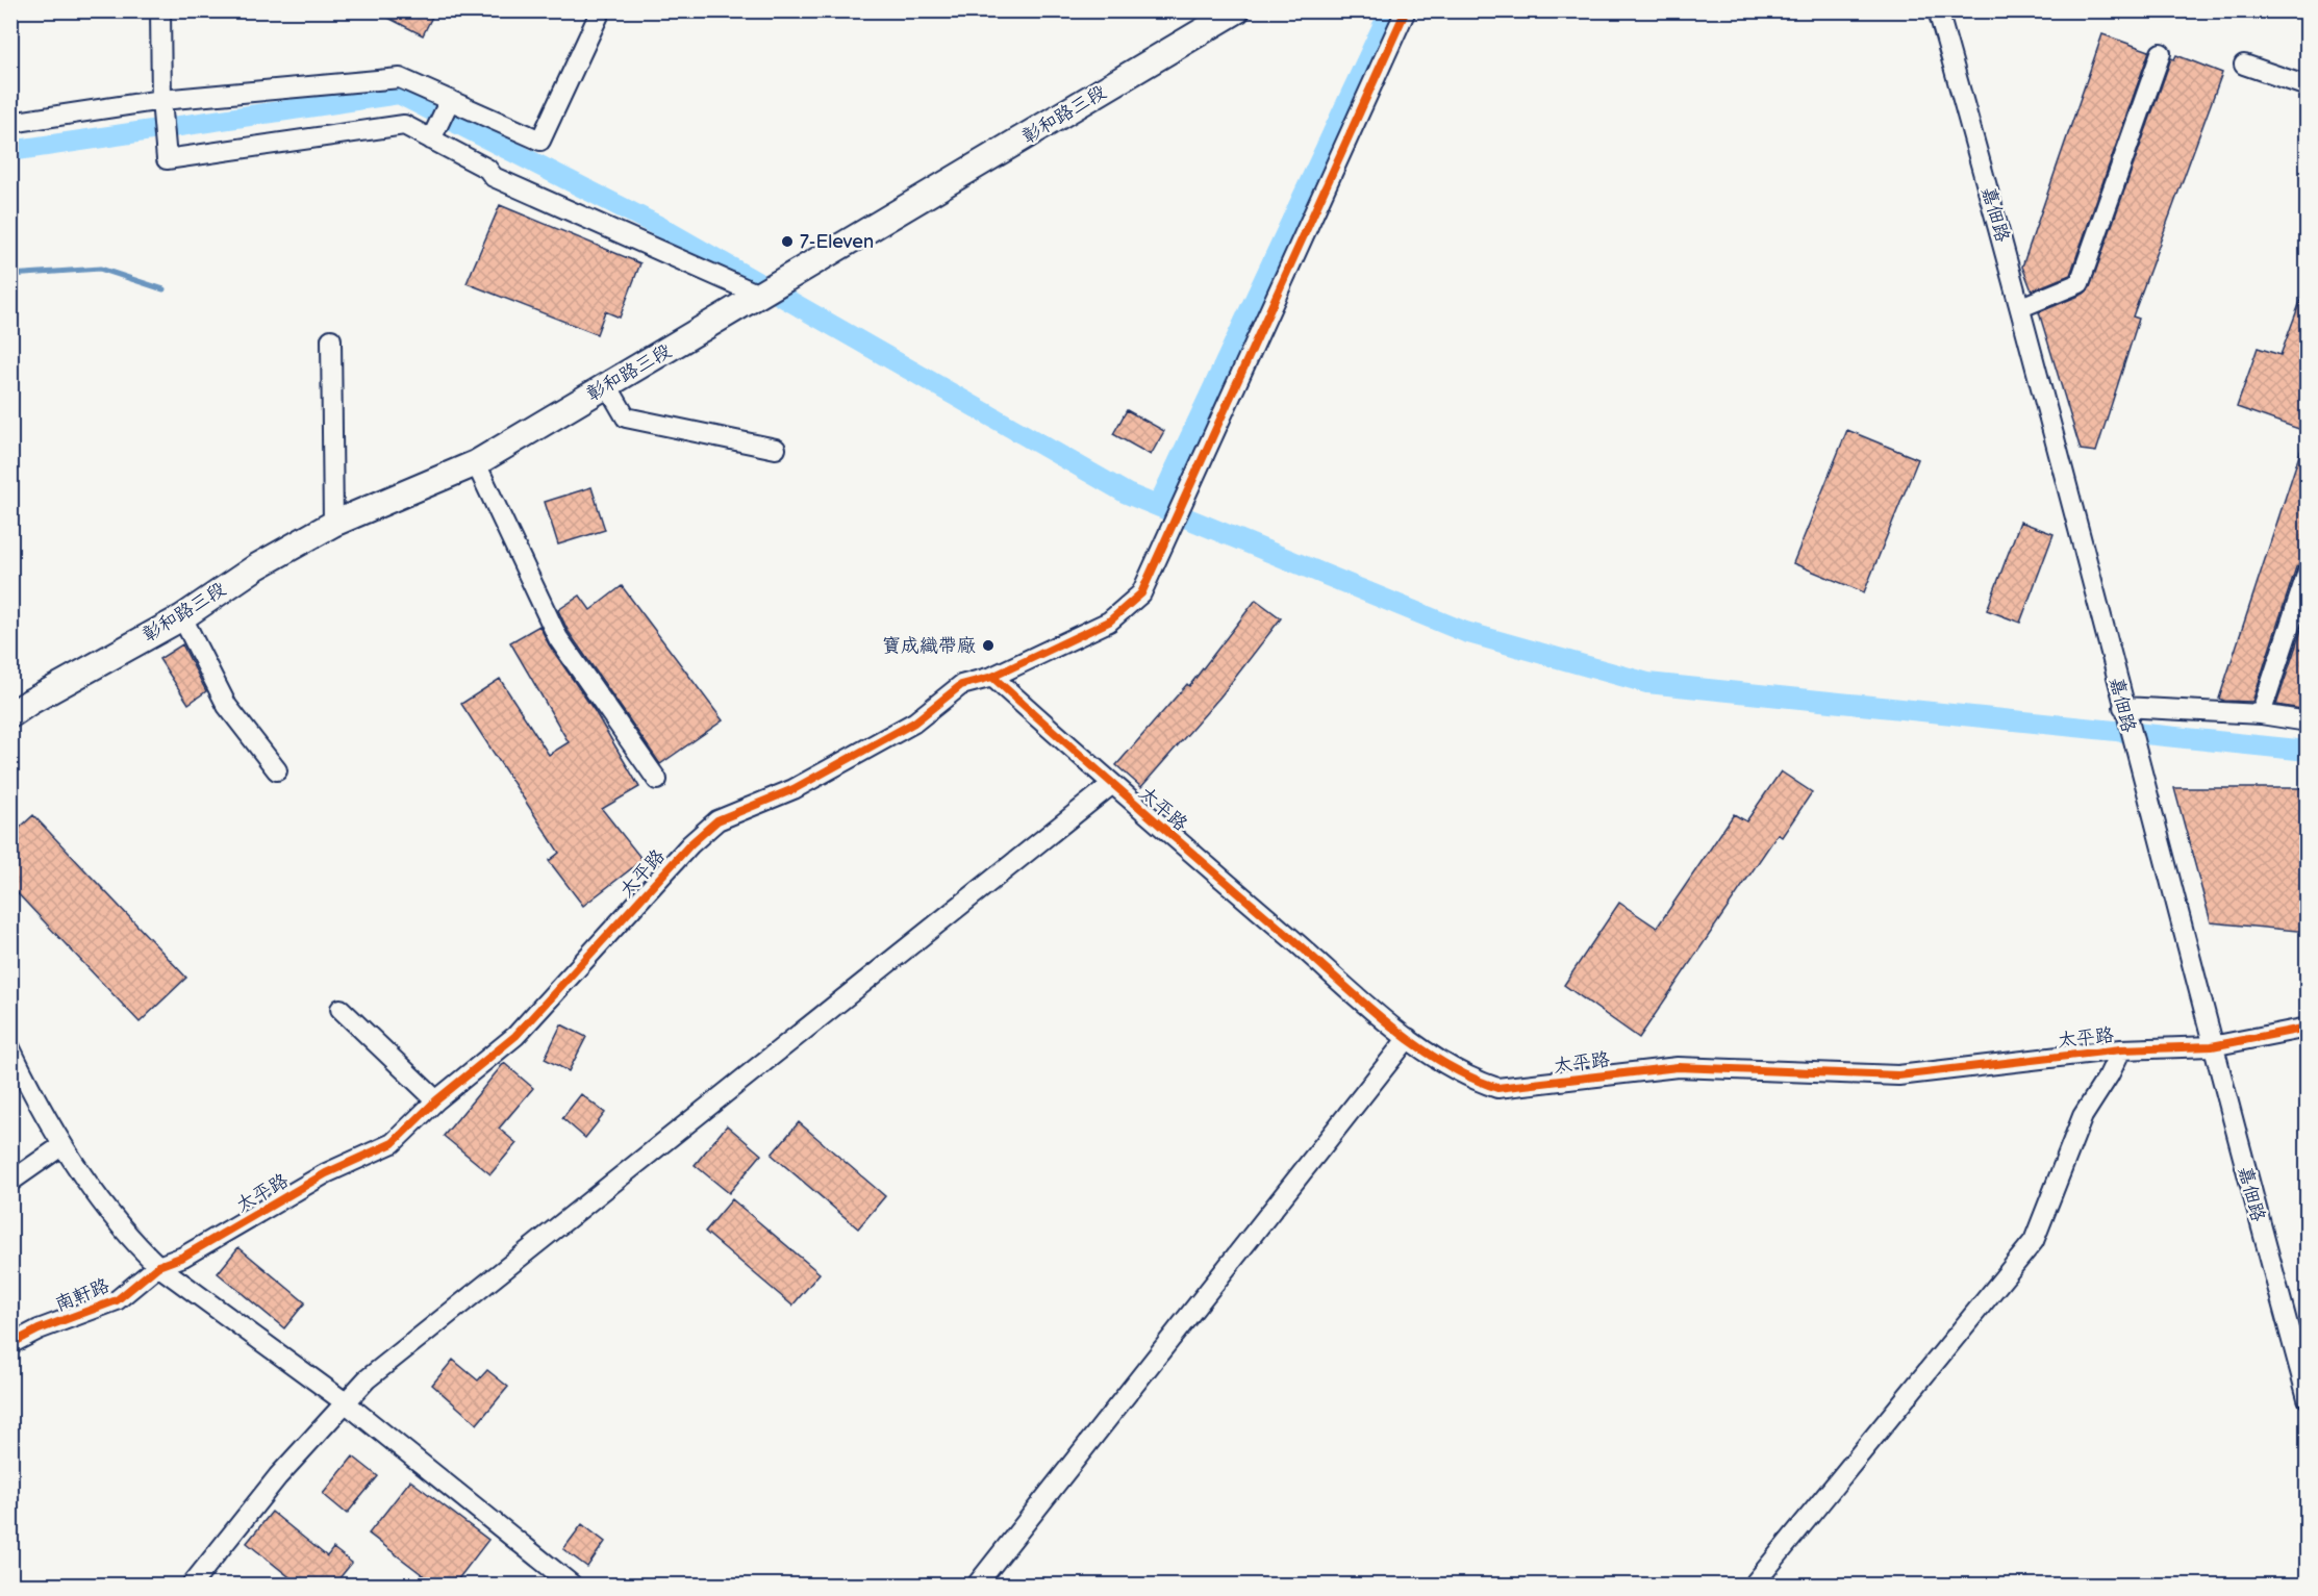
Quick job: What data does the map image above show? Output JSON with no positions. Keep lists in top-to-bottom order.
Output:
{
  "streets": {
    "main road": ["彰和路三段"],
    "street": ["嘉佃路", "太平路", "南軒路"]
  },
  "crossings": [
    ["嘉佃路", "太平路"],
    ["太平路", "南軒路"]
  ],
  "places": ["7-Eleven", "寶成織帶廠"]
}
